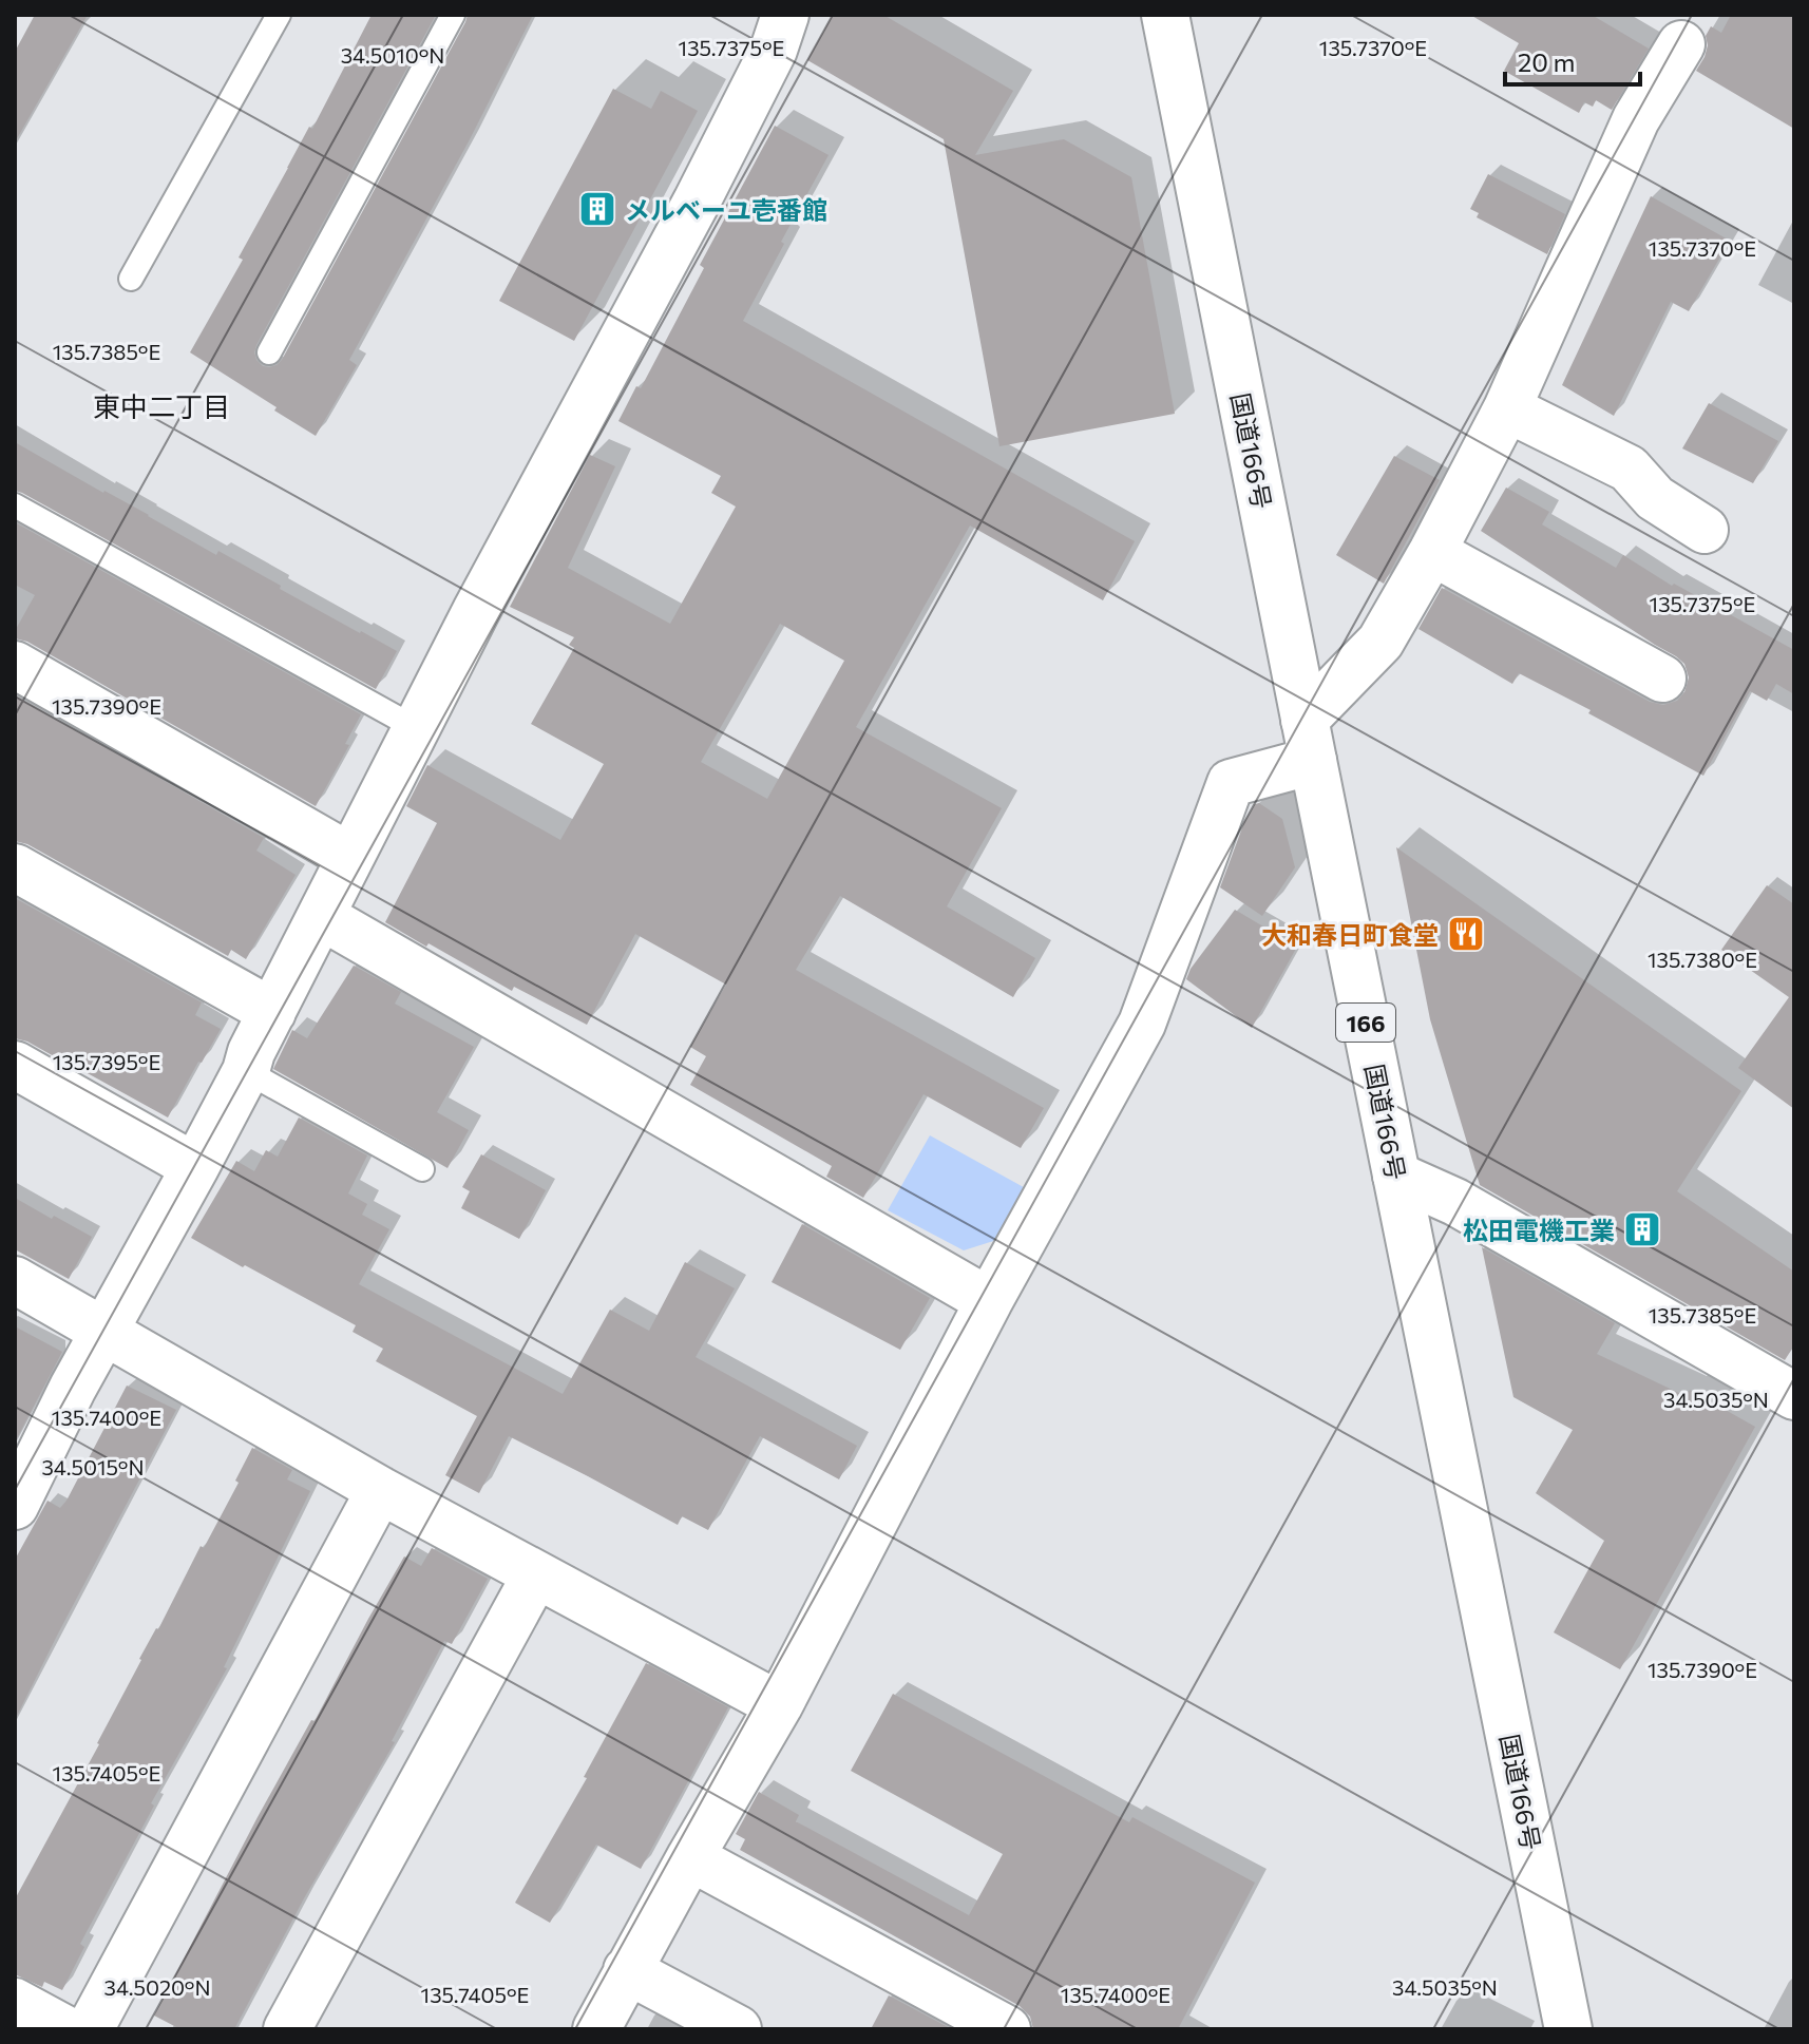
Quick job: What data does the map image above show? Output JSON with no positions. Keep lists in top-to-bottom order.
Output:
{
  "streets": {
    "main road": ["国道166号", "166"]
  },
  "districts": ["東中二丁目"],
  "places": {
    "building": ["メルベーユ壱番館", "松田電機工業"],
    "restaurant": ["大和春日町食堂"]
  },
  "scale_bar": "20 m",
  "coordinates": [
    "135.7375°E",
    "135.7370°E",
    "34.5010°N",
    "135.7385°E",
    "135.7390°E",
    "135.7380°E",
    "135.7395°E",
    "34.5035°N",
    "135.7400°E",
    "34.5015°N",
    "135.7405°E",
    "34.5020°N"
  ]
}
